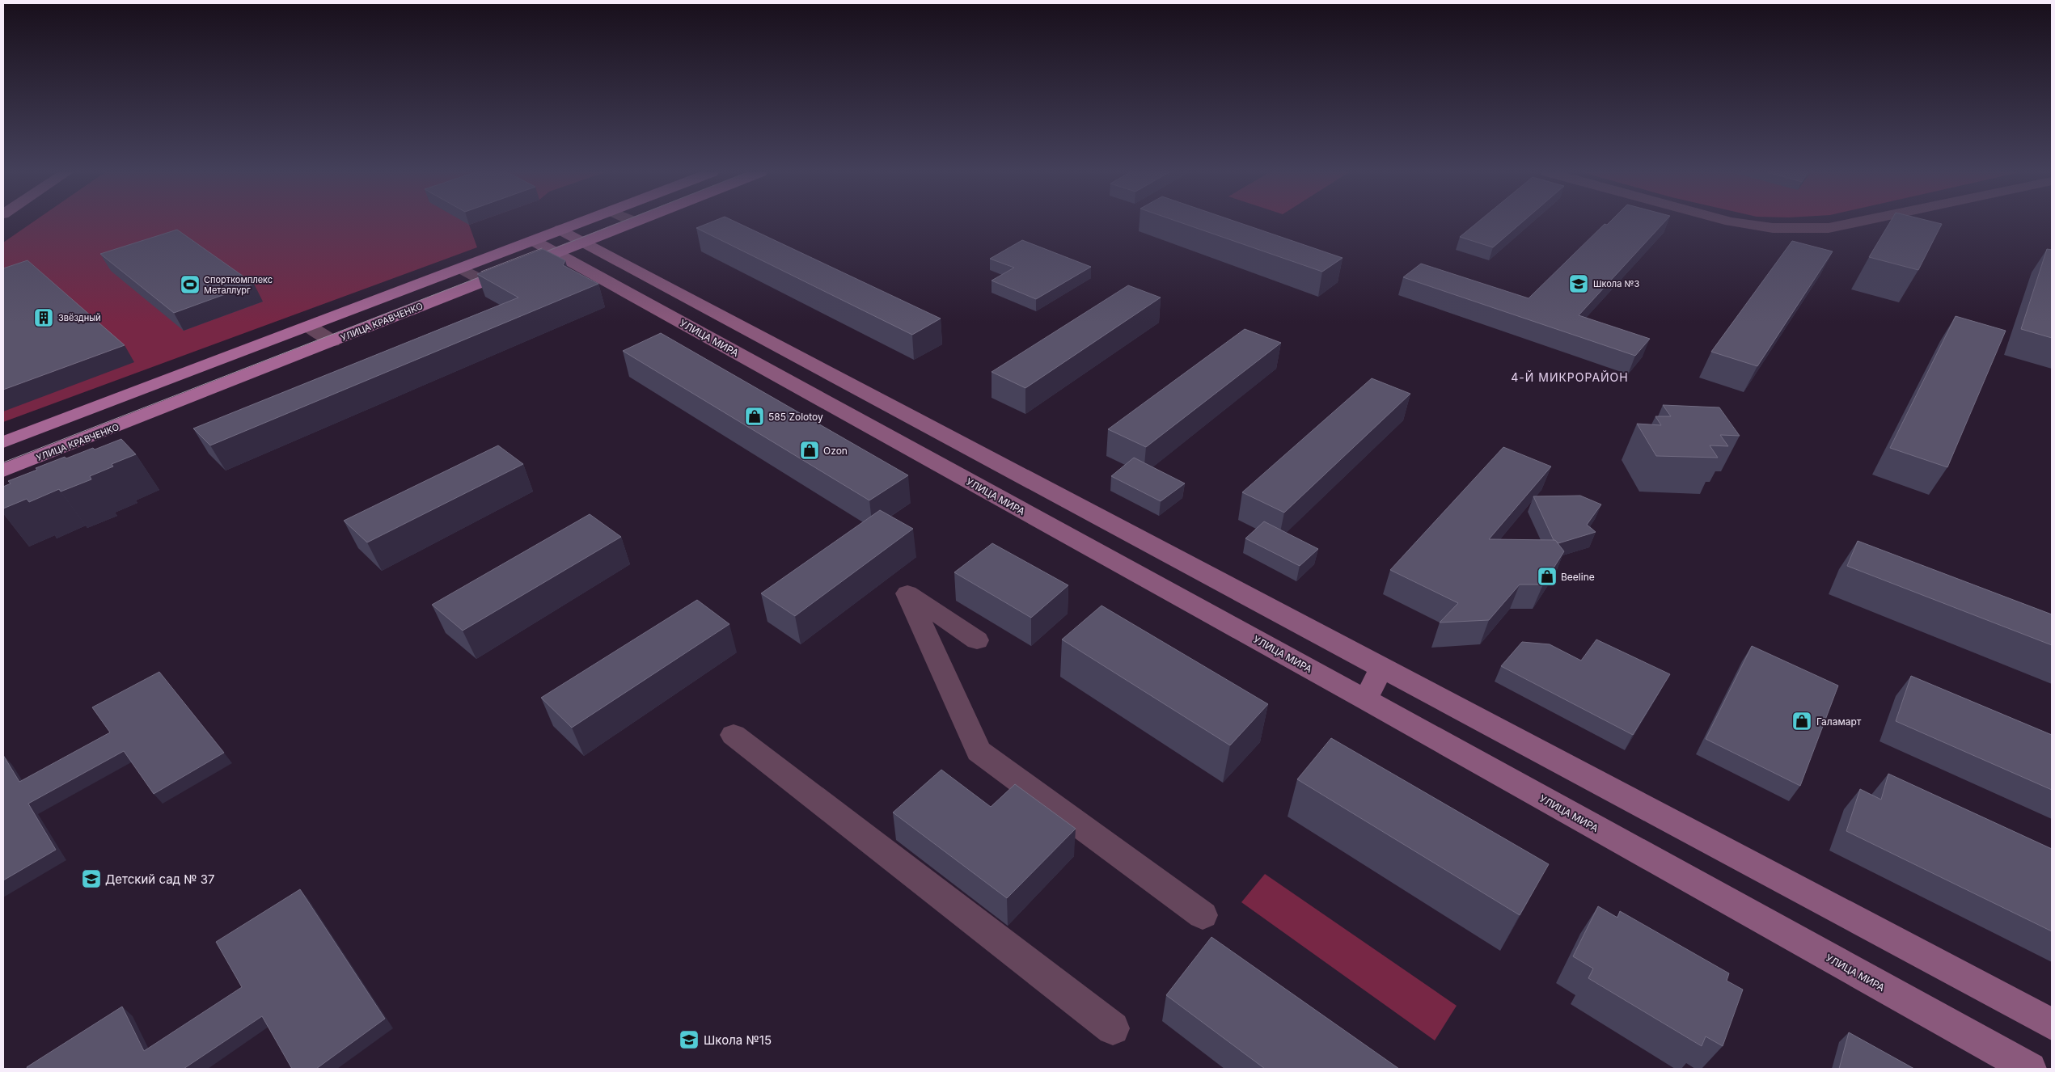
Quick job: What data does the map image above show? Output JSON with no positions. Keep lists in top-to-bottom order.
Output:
{
  "streets": {
    "main road": ["УЛИЦА КРАВЧЕНКО"],
    "street": ["УЛИЦА МИРА"]
  },
  "crossings": [
    ["УЛИЦА КРАВЧЕНКО", "УЛИЦА МИРА"]
  ],
  "districts": ["4-Й МИКРОРАЙОН"],
  "places": {
    "school or university": ["Школа №3", "Детский сад № 37", "Школа №15"],
    "sports": ["Спорткомплекс Металлург"],
    "building": ["Звёздный"],
    "shop": [
      "585 Zolotoy",
      "Ozon",
      "Beeline",
      "Галамарт"
    ]
  }
}
